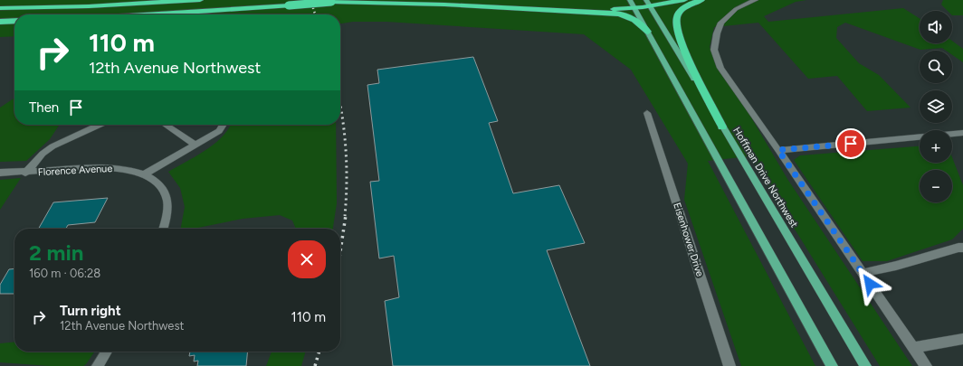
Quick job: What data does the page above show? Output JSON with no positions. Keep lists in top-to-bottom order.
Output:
{
  "streets": {
    "main road": ["Hoffman Drive Northwest"],
    "street": ["Florence Avenue", "Eisenhower Drive"]
  },
  "page": {
    "map_buttons": ["+", "−"],
    "turn": ["110 m", "12th Avenue Northwest"],
    "then": "Then",
    "heading": ["2 min", "160 m · 06:28"],
    "list": [
      {
        "name": "Turn right",
        "note": "12th Avenue Northwest",
        "value": "110 m"
      }
    ]
  }
}
